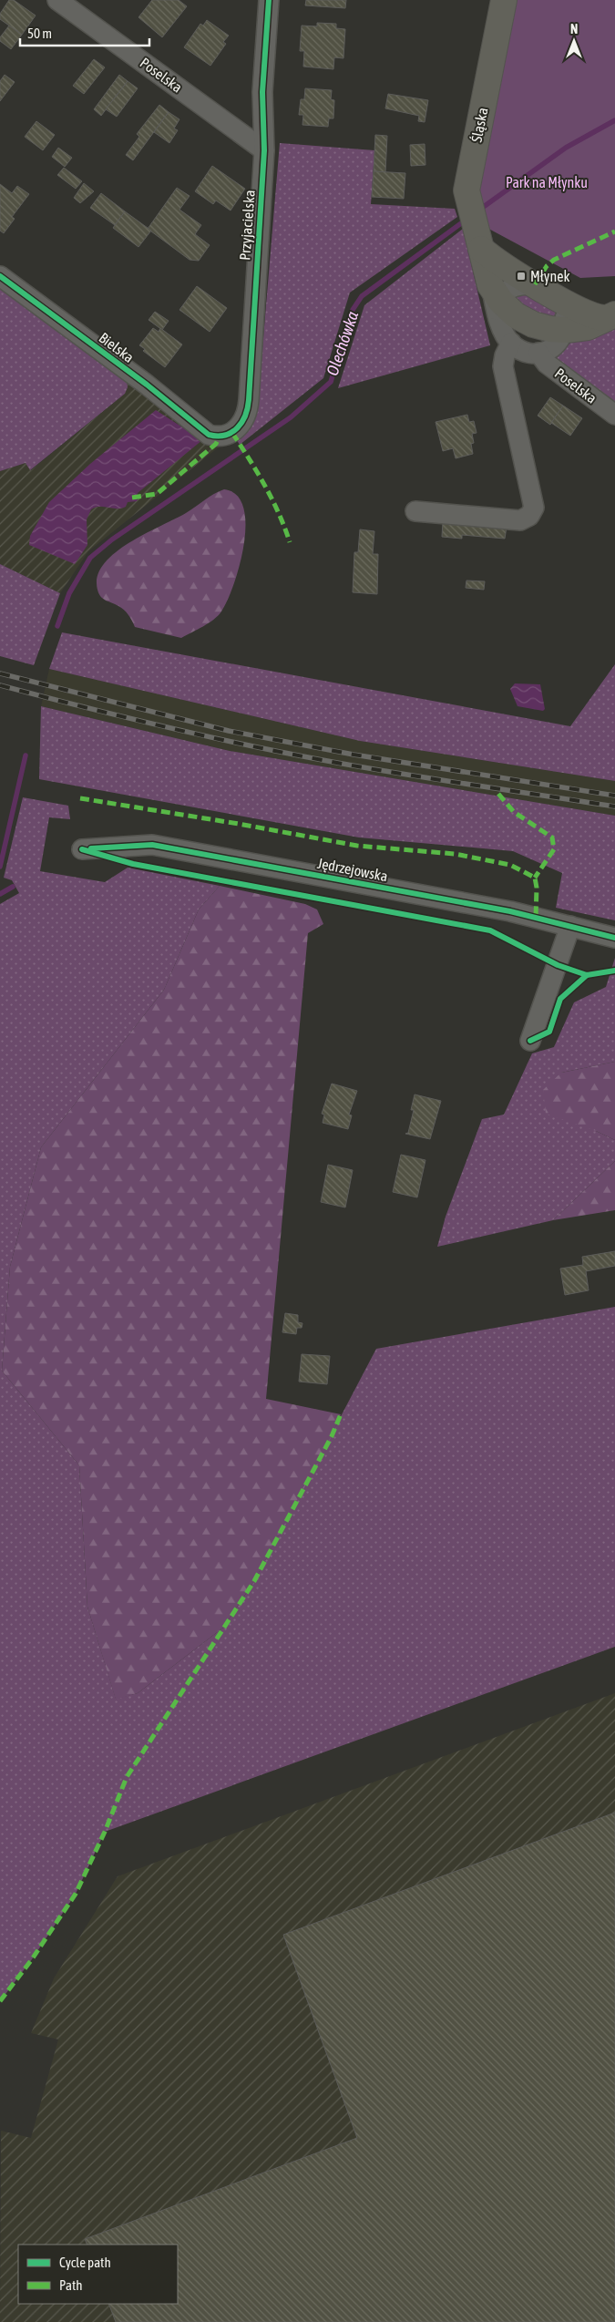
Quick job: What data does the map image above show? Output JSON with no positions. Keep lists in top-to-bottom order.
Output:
{
  "streets": {
    "street": [
      "Poselska",
      "Śląska",
      "Przyjacielska",
      "Bielska",
      "Jędrzejowska"
    ]
  },
  "crossings": [
    ["Poselska", "Przyjacielska"],
    ["Przyjacielska", "Bielska"]
  ],
  "water": ["Olechówka"],
  "parks": ["Park na Młynku"],
  "places": {
    "transit": ["Młynek"]
  },
  "legend": ["Cycle path", "Path"],
  "scale_bar": "50 m",
  "north": "top"
}
